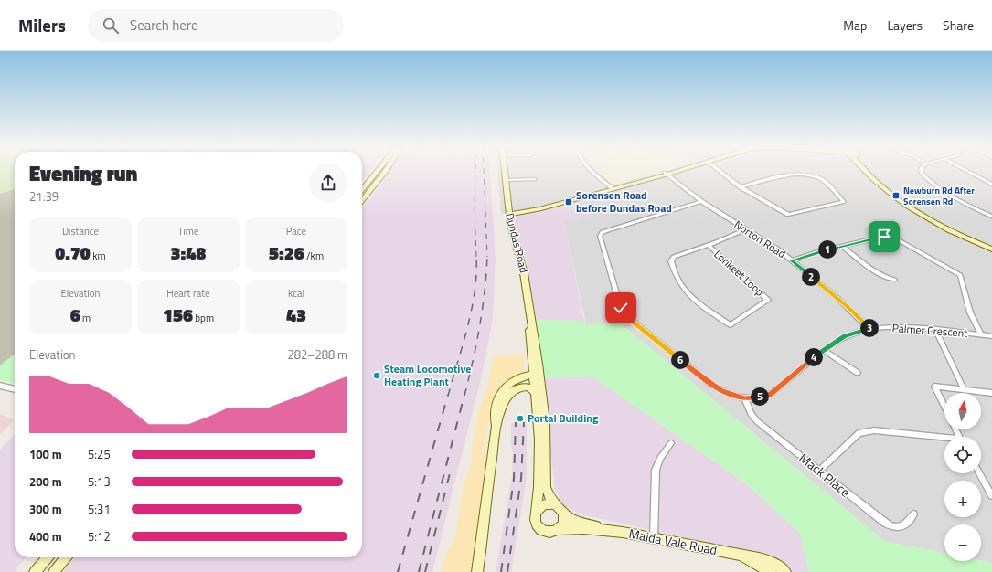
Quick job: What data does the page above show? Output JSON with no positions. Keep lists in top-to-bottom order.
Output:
{
  "streets": {
    "main road": ["Dundas Road", "Maida Vale Road"],
    "street": [
      "Norton Road",
      "Lorikeet Loop",
      "Palmer Crescent",
      "Mack Place"
    ]
  },
  "crossings": [
    ["Norton Road", "Lorikeet Loop"],
    ["Norton Road", "Palmer Crescent"],
    ["Dundas Road", "Maida Vale Road"],
    ["Palmer Crescent", "Mack Place"]
  ],
  "places": {
    "transit": ["Newburn Rd After Sorensen Rd", "Sorensen Road before Dundas Road"],
    "other": ["Steam Locomotive Heating Plant", "Portal Building"]
  },
  "north": "top",
  "page": {
    "header": "Milers",
    "search": "Search here",
    "nav": ["Map", "Layers", "Share"],
    "heading": ["Evening run", "21:39"],
    "stats": [
      ["Distance", "0.70 km"],
      ["Time", "3:48"],
      ["Pace", "5:26 /km"],
      ["Elevation", "6 m"],
      ["Heart rate", "156 bpm"],
      ["kcal", "43"]
    ],
    "pins": [
      "1",
      "2",
      "3",
      "4",
      "6",
      "5"
    ],
    "chart": ["Elevation", "282–288 m"],
    "map_buttons": ["+", "−"],
    "list": [
      {
        "name": "100 m",
        "note": "5:25"
      },
      {
        "name": "200 m",
        "note": "5:13"
      },
      {
        "name": "300 m",
        "note": "5:31"
      },
      {
        "name": "400 m",
        "note": "5:12"
      }
    ]
  }
}
